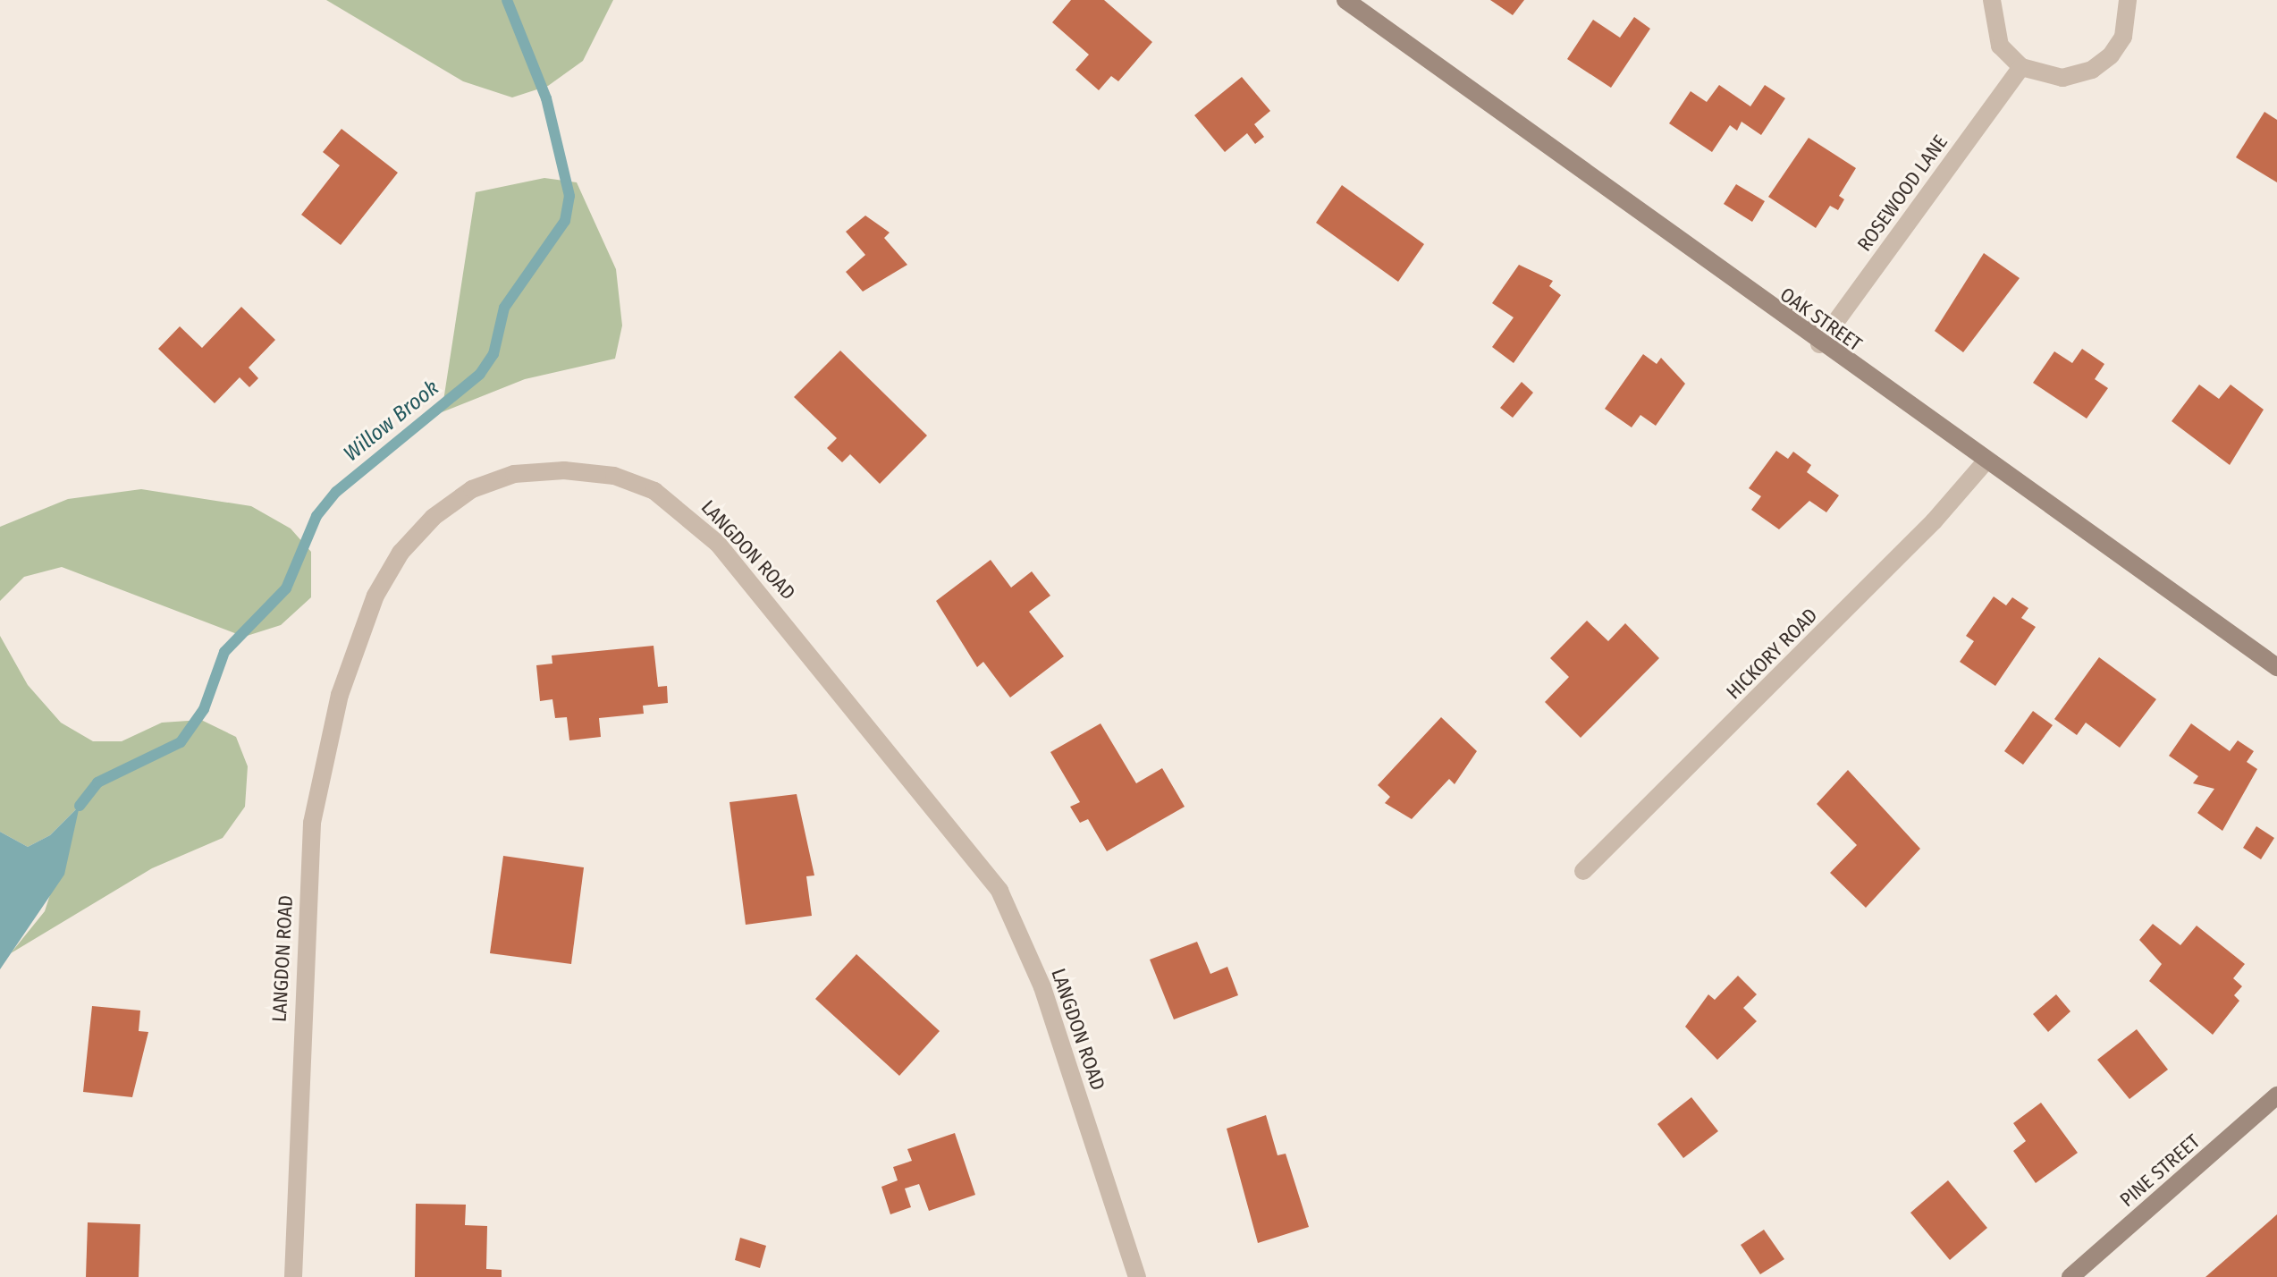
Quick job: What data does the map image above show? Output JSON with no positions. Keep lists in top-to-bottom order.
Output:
{
  "streets": {
    "main road": ["OAK STREET", "PINE STREET"],
    "street": ["ROSEWOOD LANE", "LANGDON ROAD", "HICKORY ROAD"]
  },
  "crossings": [
    ["ROSEWOOD LANE", "OAK STREET"],
    ["OAK STREET", "HICKORY ROAD"]
  ],
  "water": ["Willow Brook"]
}
